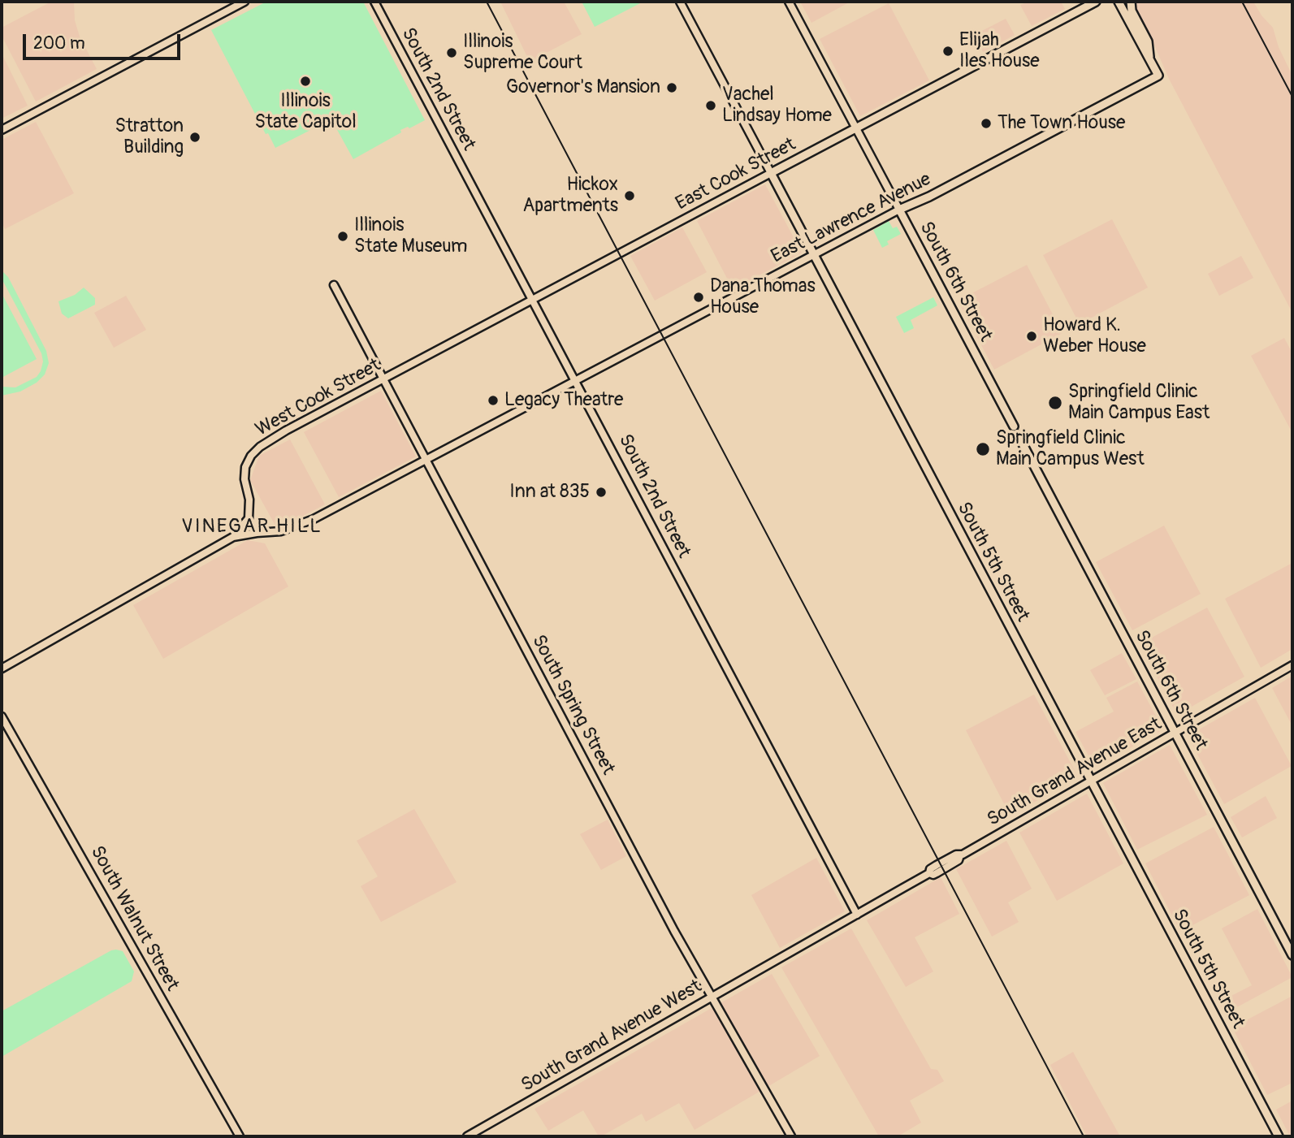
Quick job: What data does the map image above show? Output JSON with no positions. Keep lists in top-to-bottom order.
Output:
{
  "streets": {
    "main road": [
      "East Cook Street",
      "East Lawrence Avenue",
      "South 6th Street",
      "South 5th Street"
    ],
    "street": [
      "South 2nd Street",
      "West Cook Street",
      "South Spring Street",
      "South Grand Avenue East",
      "South Walnut Street",
      "South Grand Avenue West"
    ]
  },
  "crossings": [
    ["South 2nd Street", "East Cook Street"],
    ["South 2nd Street", "East Lawrence Avenue"],
    ["South 2nd Street", "South Grand Avenue East"],
    ["East Cook Street", "South 6th Street"],
    ["East Cook Street", "West Cook Street"],
    ["East Cook Street", "South 5th Street"],
    ["East Lawrence Avenue", "South 6th Street"],
    ["East Lawrence Avenue", "West Cook Street"],
    ["East Lawrence Avenue", "South 5th Street"],
    ["East Lawrence Avenue", "South Spring Street"],
    ["South 6th Street", "South Grand Avenue East"],
    ["West Cook Street", "South Spring Street"],
    ["South 5th Street", "South Grand Avenue East"],
    ["South Spring Street", "South Grand Avenue West"],
    ["South Grand Avenue East", "South Grand Avenue West"]
  ],
  "districts": ["VINEGAR HILL"],
  "places": [
    "Elijah Iles House",
    "Illinois Supreme Court",
    "Illinois State Capitol",
    "Governor's Mansion",
    "Vachel Lindsay Home",
    "The Town House",
    "Stratton Building",
    "Hickox Apartments",
    "Illinois State Museum",
    "Dana Thomas House",
    "Howard K. Weber House",
    "Legacy Theatre",
    "Springfield Clinic Main Campus East",
    "Springfield Clinic Main Campus West",
    "Inn at 835"
  ],
  "scale_bar": "200 m"
}
